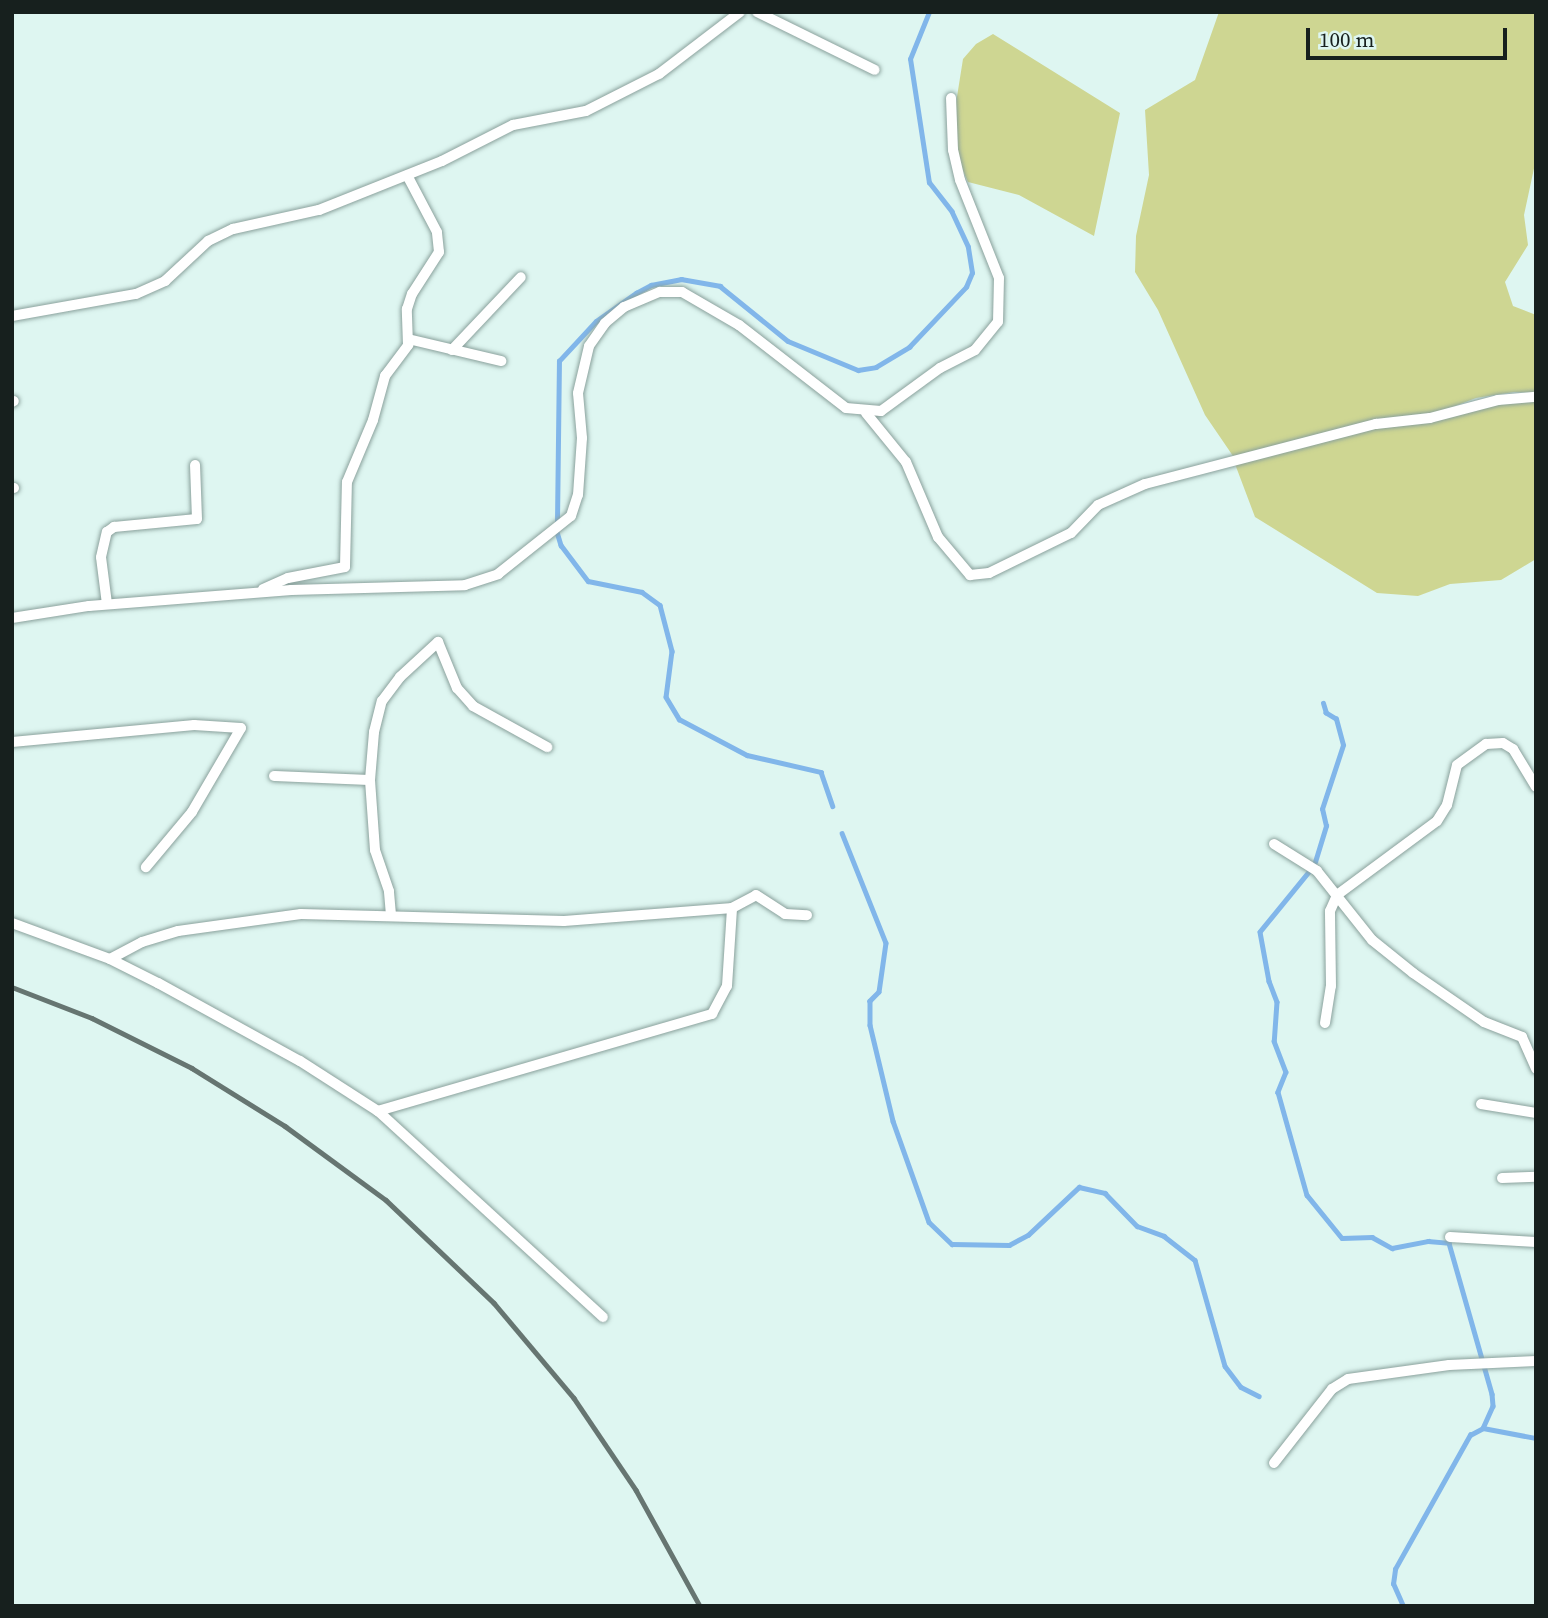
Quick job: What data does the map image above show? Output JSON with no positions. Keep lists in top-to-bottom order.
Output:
{
  "scale_bar": "100 m"
}
